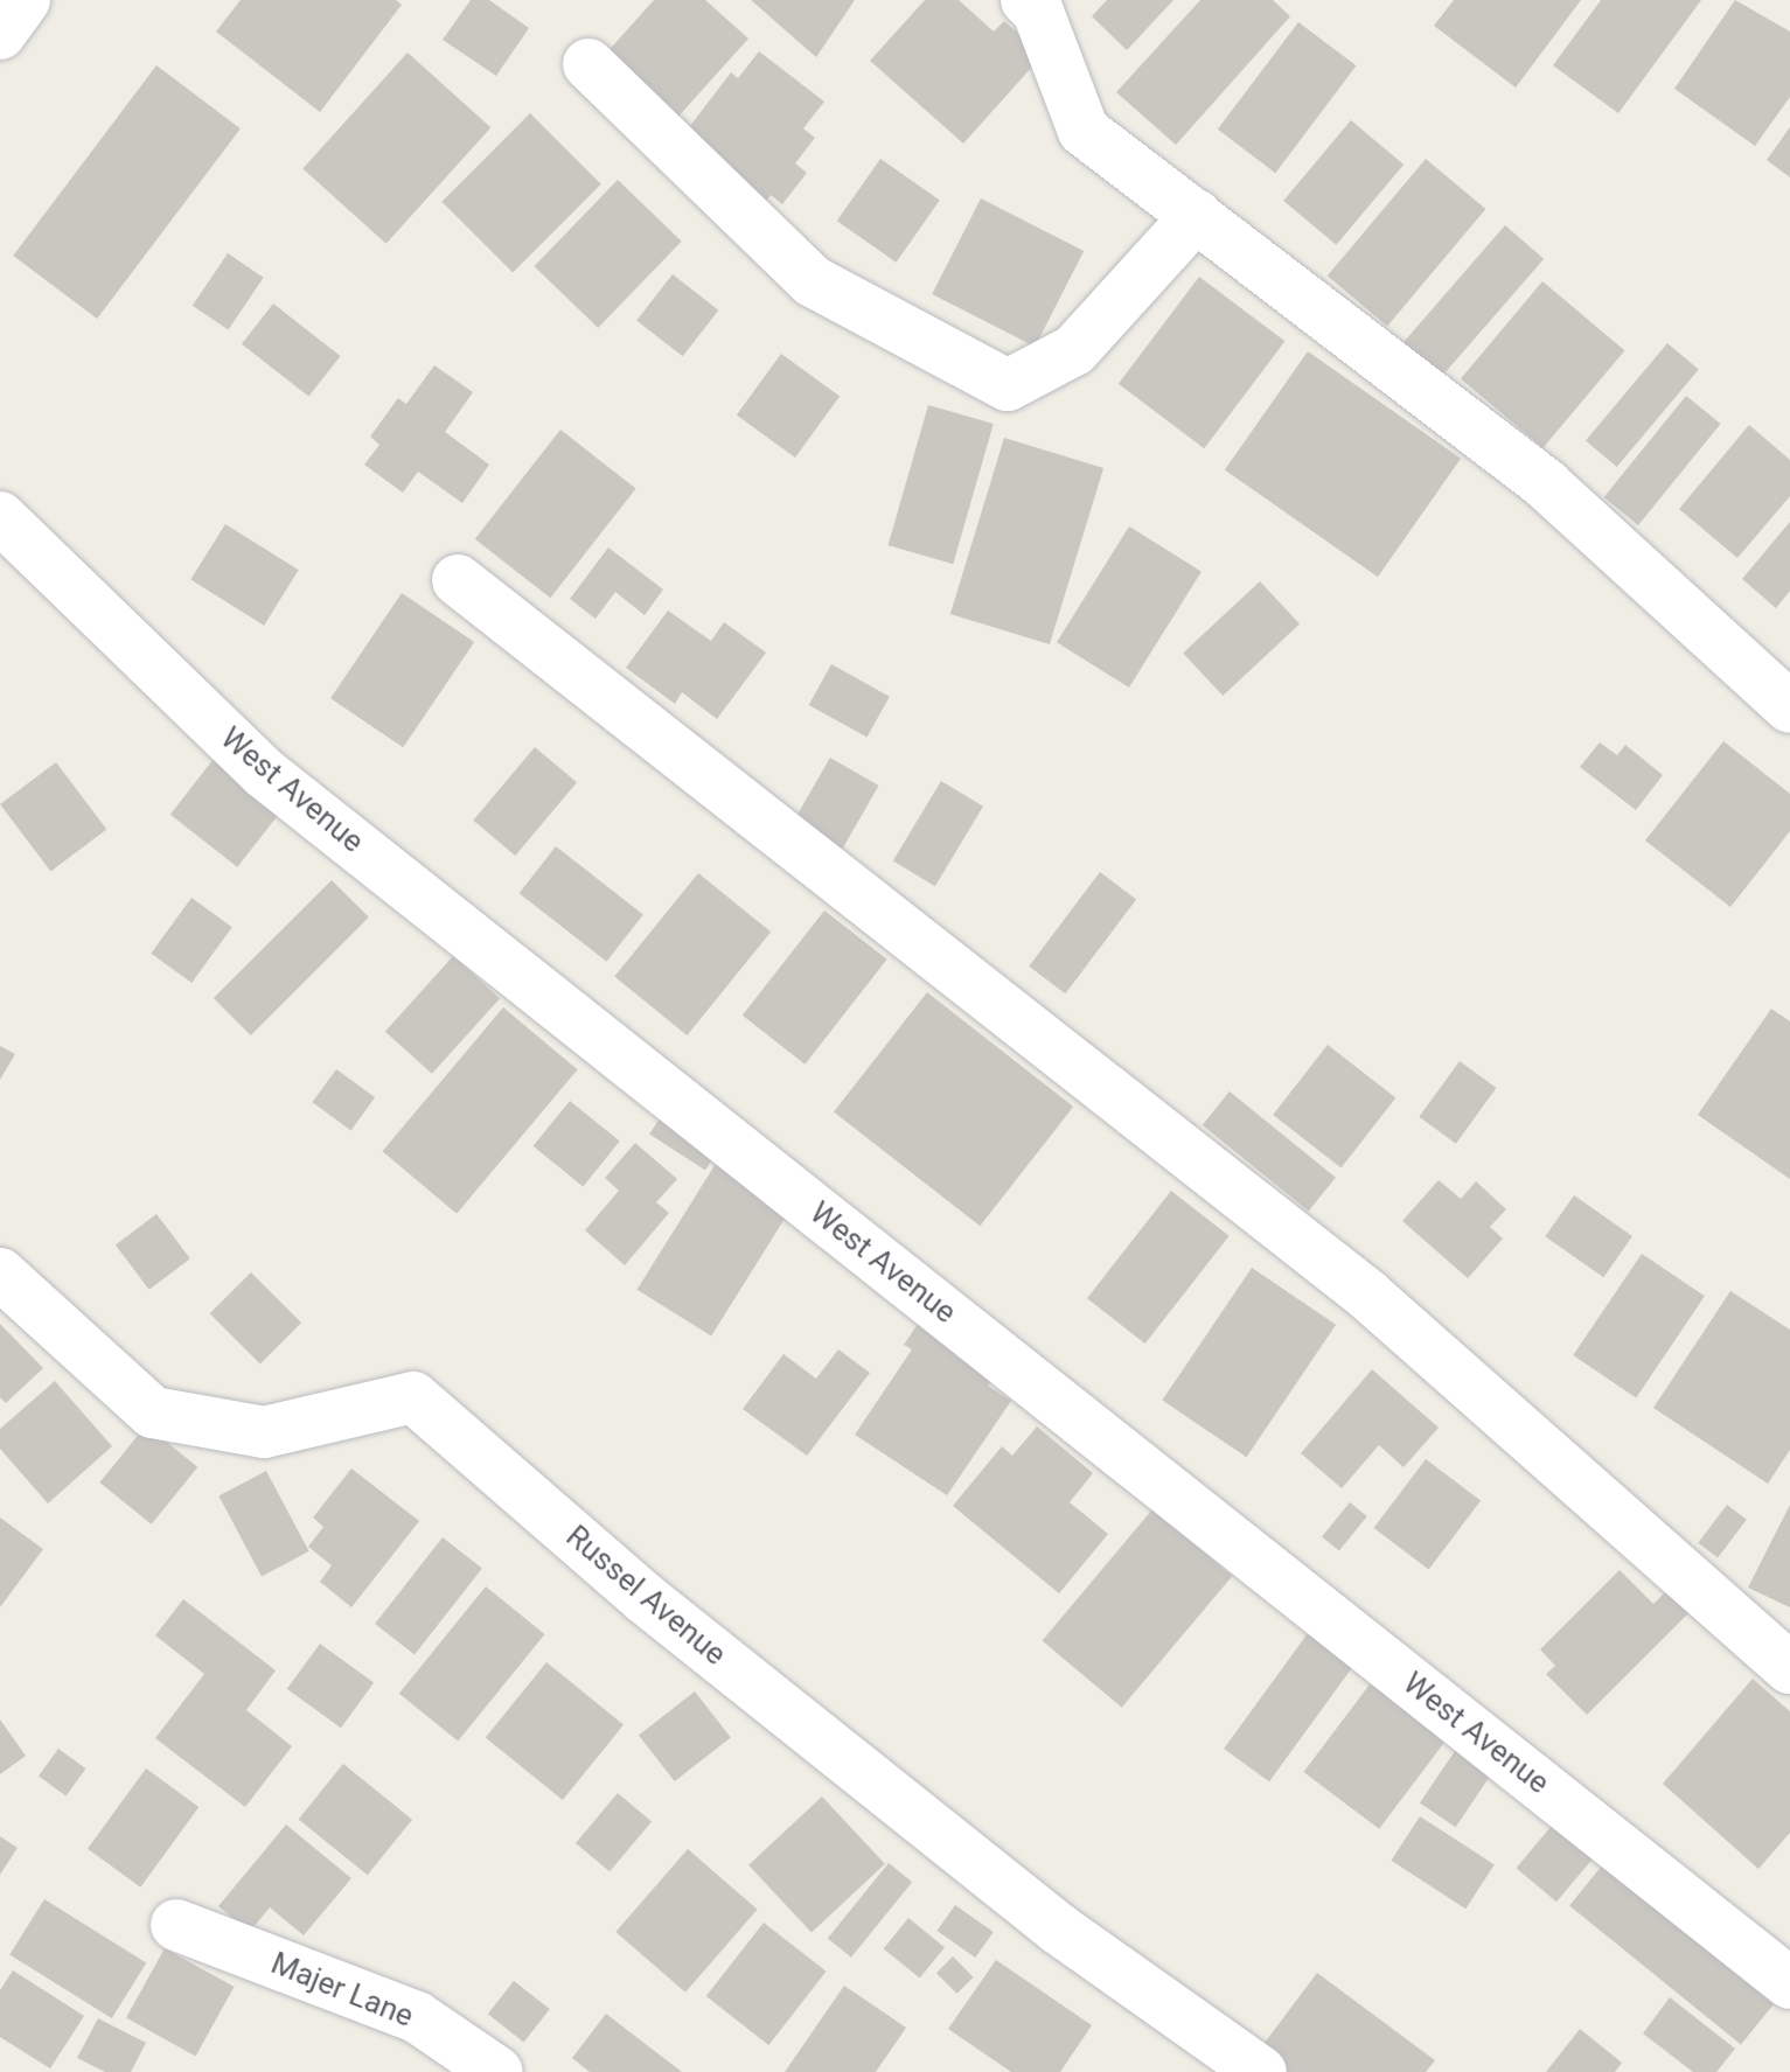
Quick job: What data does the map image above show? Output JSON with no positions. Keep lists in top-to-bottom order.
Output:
{
  "streets": {
    "street": ["West Avenue", "Russel Avenue", "Majer Lane"]
  }
}
